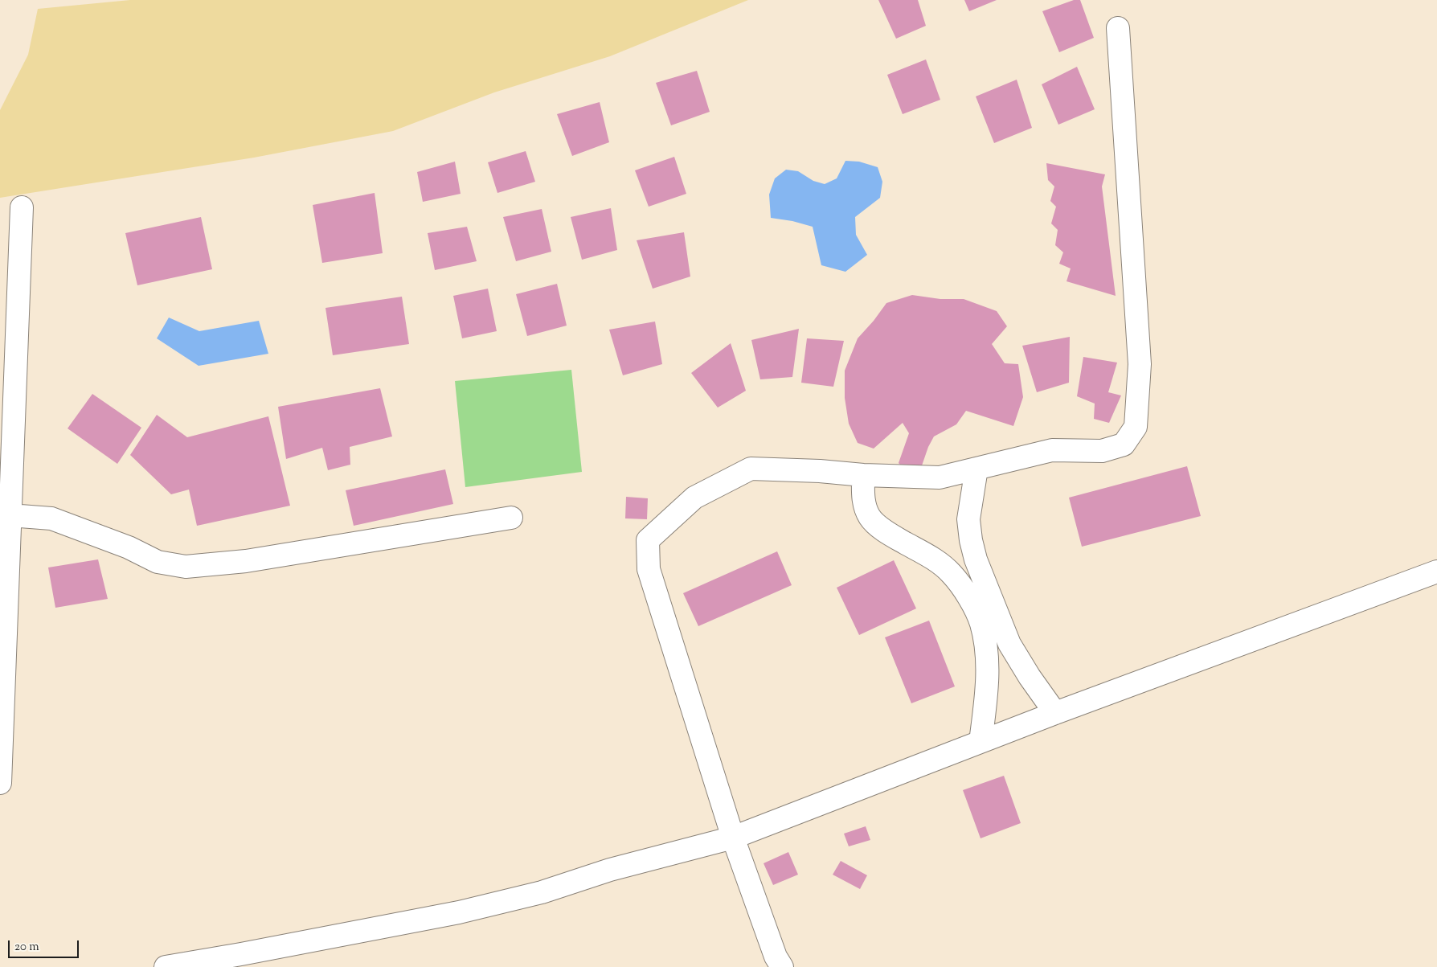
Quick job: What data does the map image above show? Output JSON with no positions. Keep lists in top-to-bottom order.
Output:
{
  "scale_bar": "20 m"
}
